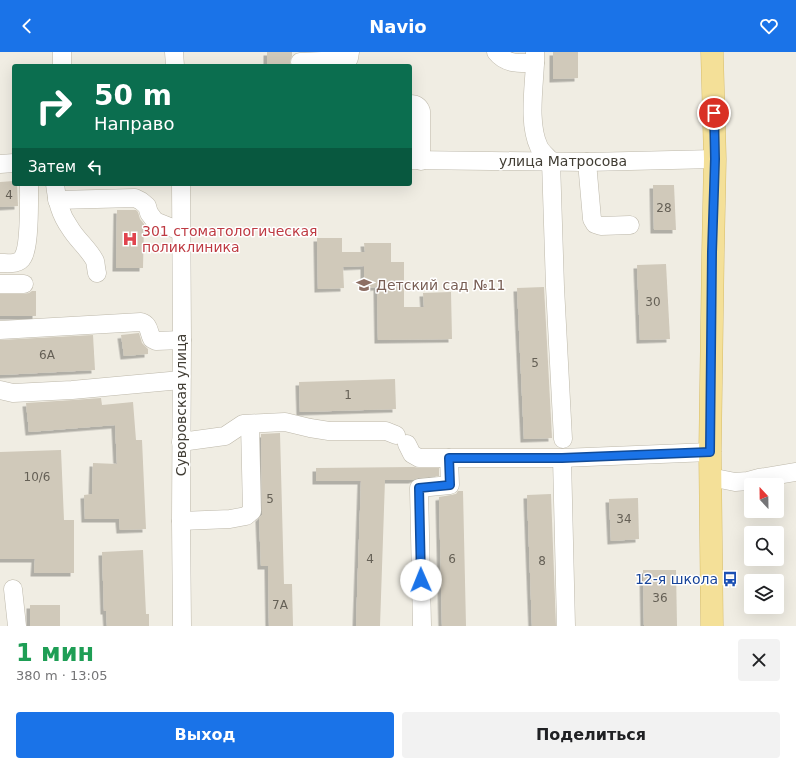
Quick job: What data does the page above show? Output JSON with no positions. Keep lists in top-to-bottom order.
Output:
{
  "streets": {
    "street": ["улица Матросова", "Суворовская улица"]
  },
  "places": {
    "hospital": ["301 стоматологическая поликлиника"],
    "school or university": ["Детский сад №11"],
    "bus stop": ["12-я школа"]
  },
  "house_numbers": [
    "4",
    "28",
    "30",
    "6А",
    "5",
    "1",
    "10/6",
    "5",
    "34",
    "4",
    "6",
    "8",
    "36",
    "7А"
  ],
  "north": "top",
  "page": {
    "header": "Navio",
    "turn": ["50 m", "Направо"],
    "then": "Затем",
    "heading": ["1 мин", "380 m · 13:05"],
    "buttons": ["Выход", "Поделиться"]
  }
}
